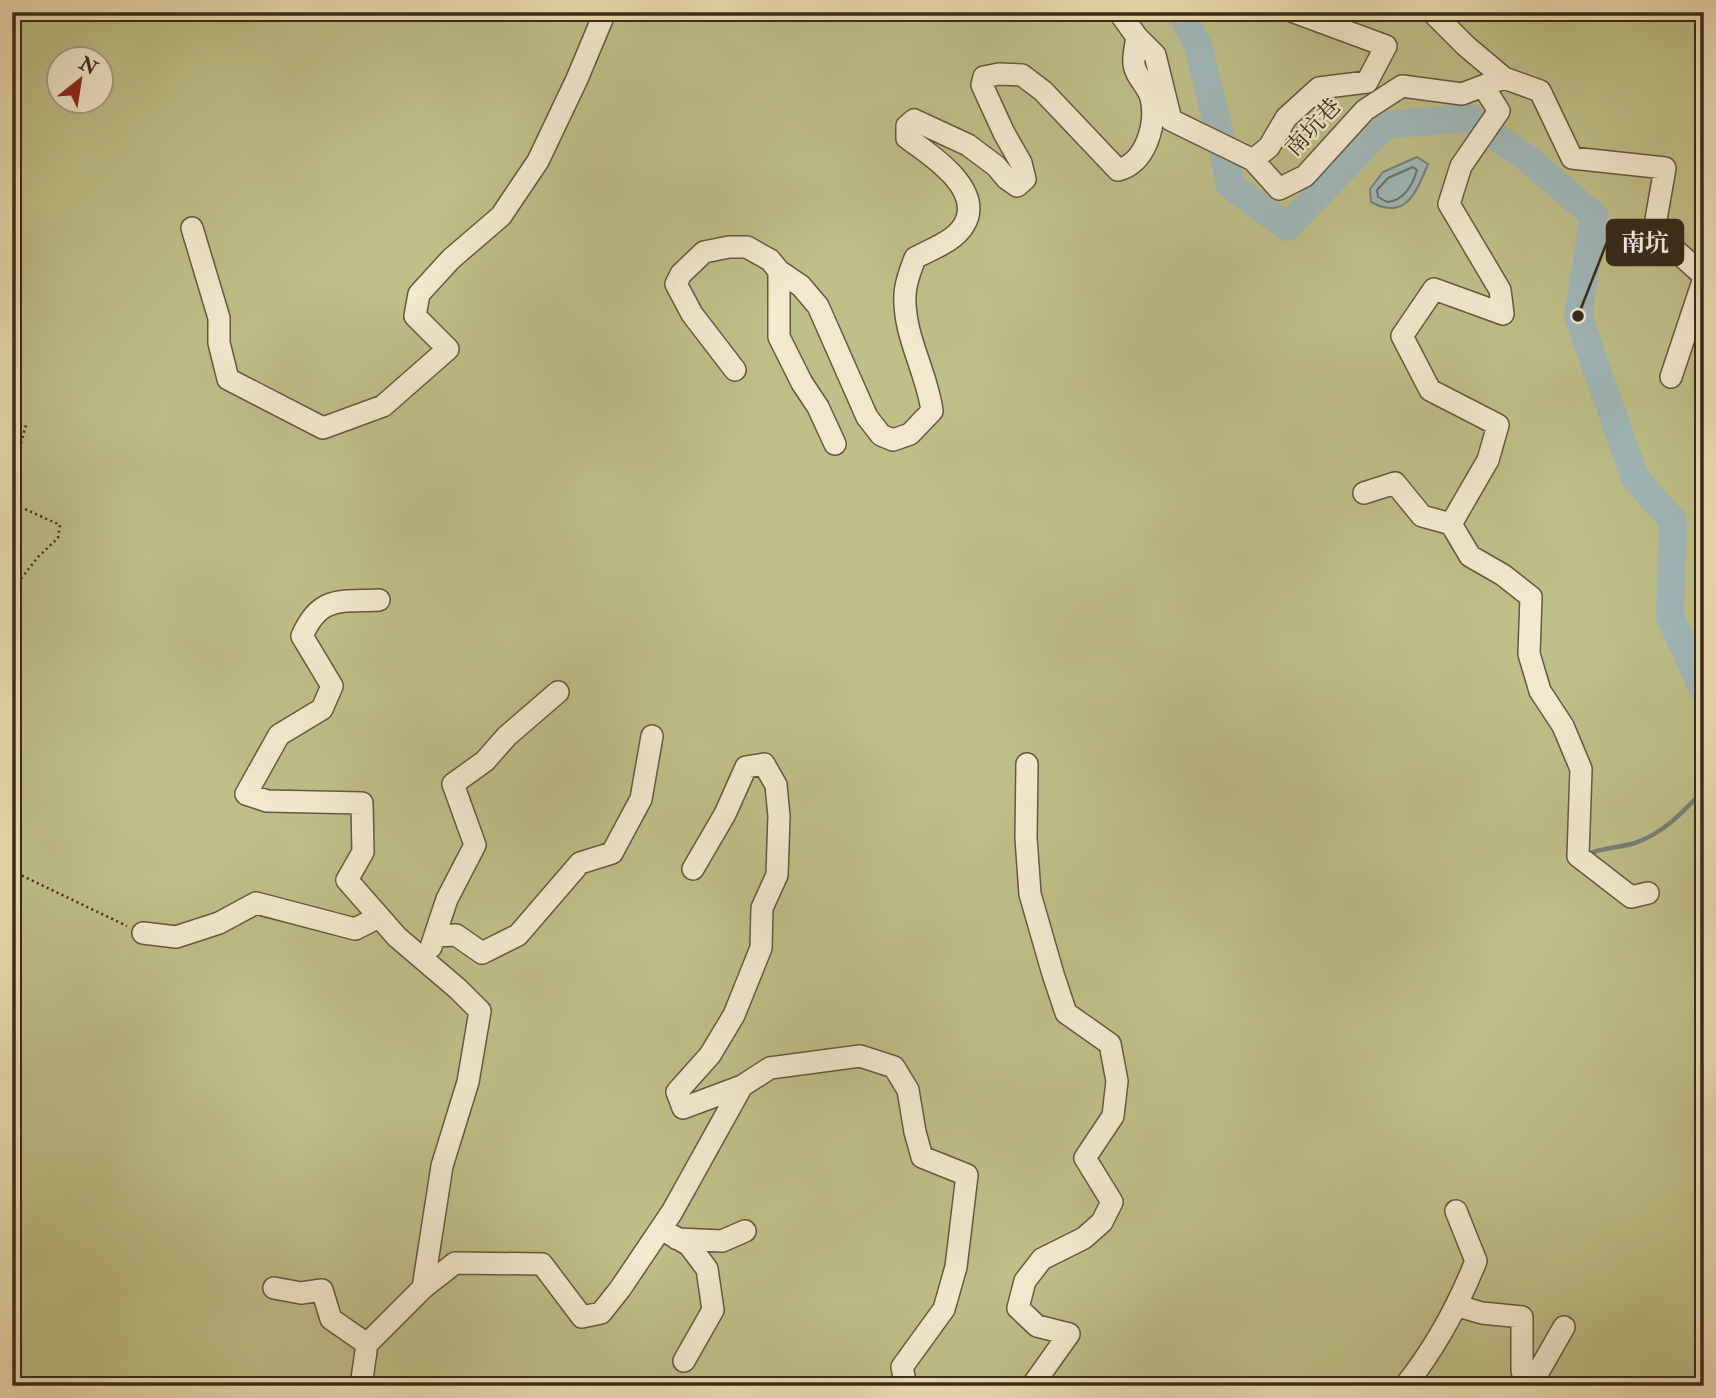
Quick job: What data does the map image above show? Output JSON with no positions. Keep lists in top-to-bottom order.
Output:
{
  "streets": {
    "street": ["南坑巷"]
  },
  "places": ["南坑"],
  "north": "top right"
}
